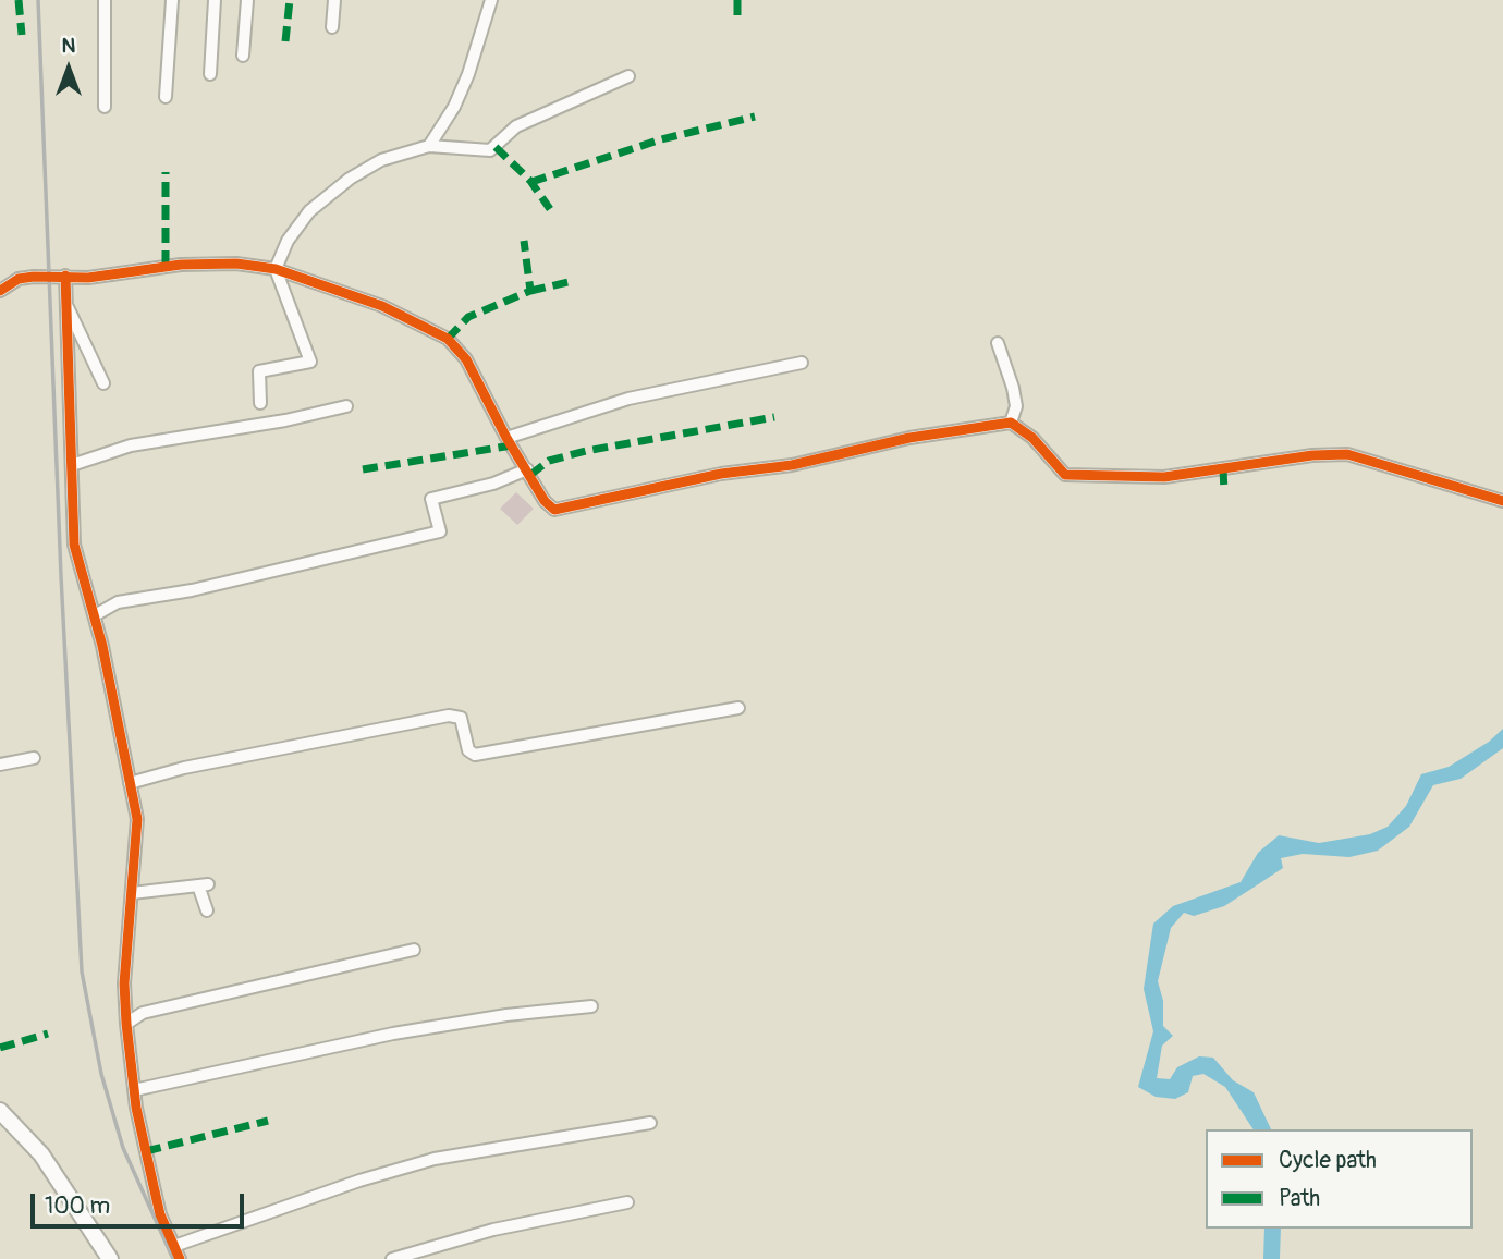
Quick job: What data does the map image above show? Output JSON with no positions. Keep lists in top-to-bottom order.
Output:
{
  "legend": ["Cycle path", "Path"],
  "scale_bar": "100 m",
  "north": "top"
}
